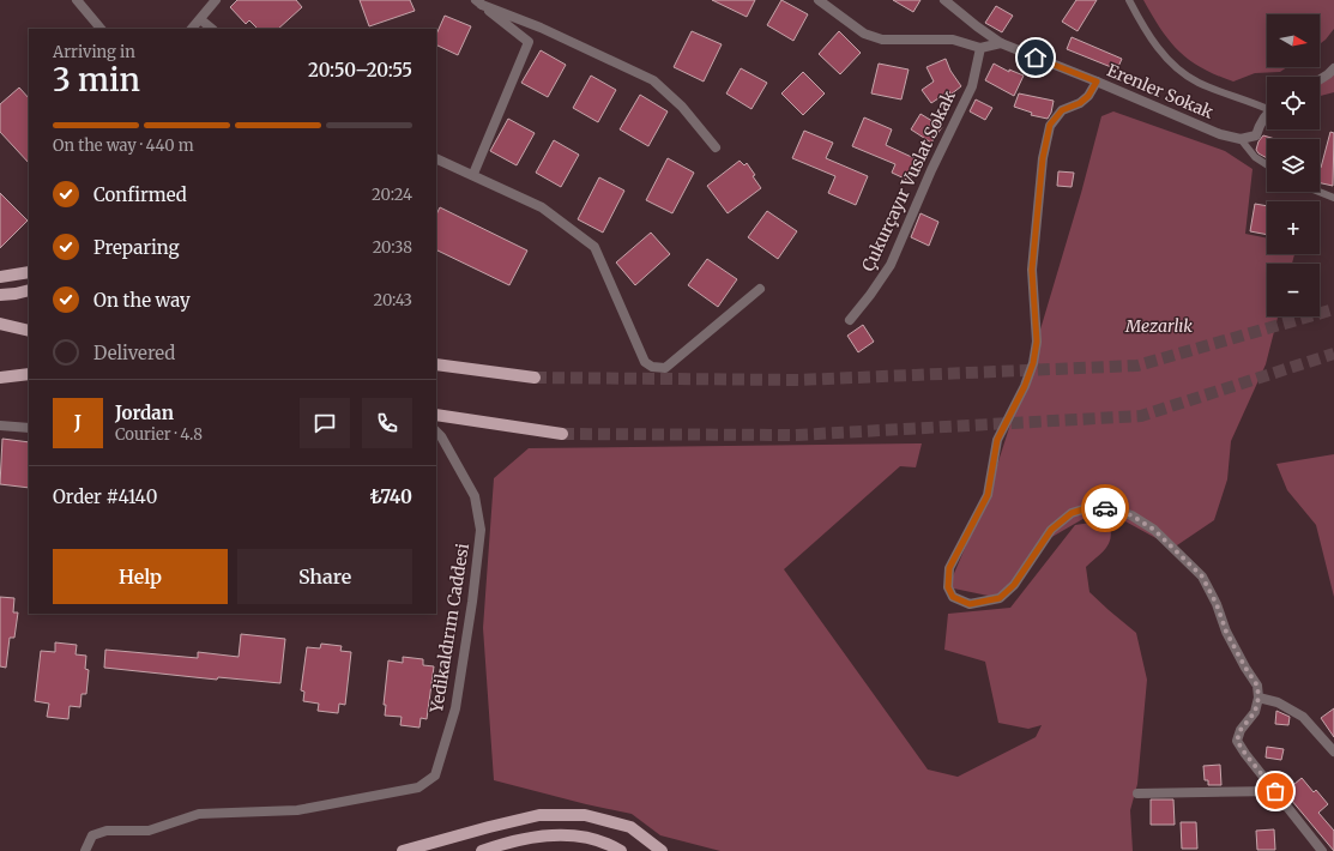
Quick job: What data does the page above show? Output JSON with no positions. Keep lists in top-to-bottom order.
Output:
{
  "streets": {
    "street": ["Erenler Sokak", "Çukurçayır Vuslat Sokak", "Yedikaldırım Caddesi"]
  },
  "parks": ["Mezarlık"],
  "north": "right",
  "page": {
    "map_buttons": ["+", "−"],
    "heading": ["3 min", "Arriving in", "20:50–20:55"],
    "panel": [
      "Jordan",
      "Courier · 4.8",
      "Order #4140",
      "₺740"
    ],
    "bar": "On the way · 440 m",
    "list": [
      ["Confirmed", "20:24"],
      ["Preparing", "20:38"],
      ["On the way", "20:43"],
      "Delivered"
    ],
    "round": "J",
    "buttons": ["Help", "Share"]
  }
}
